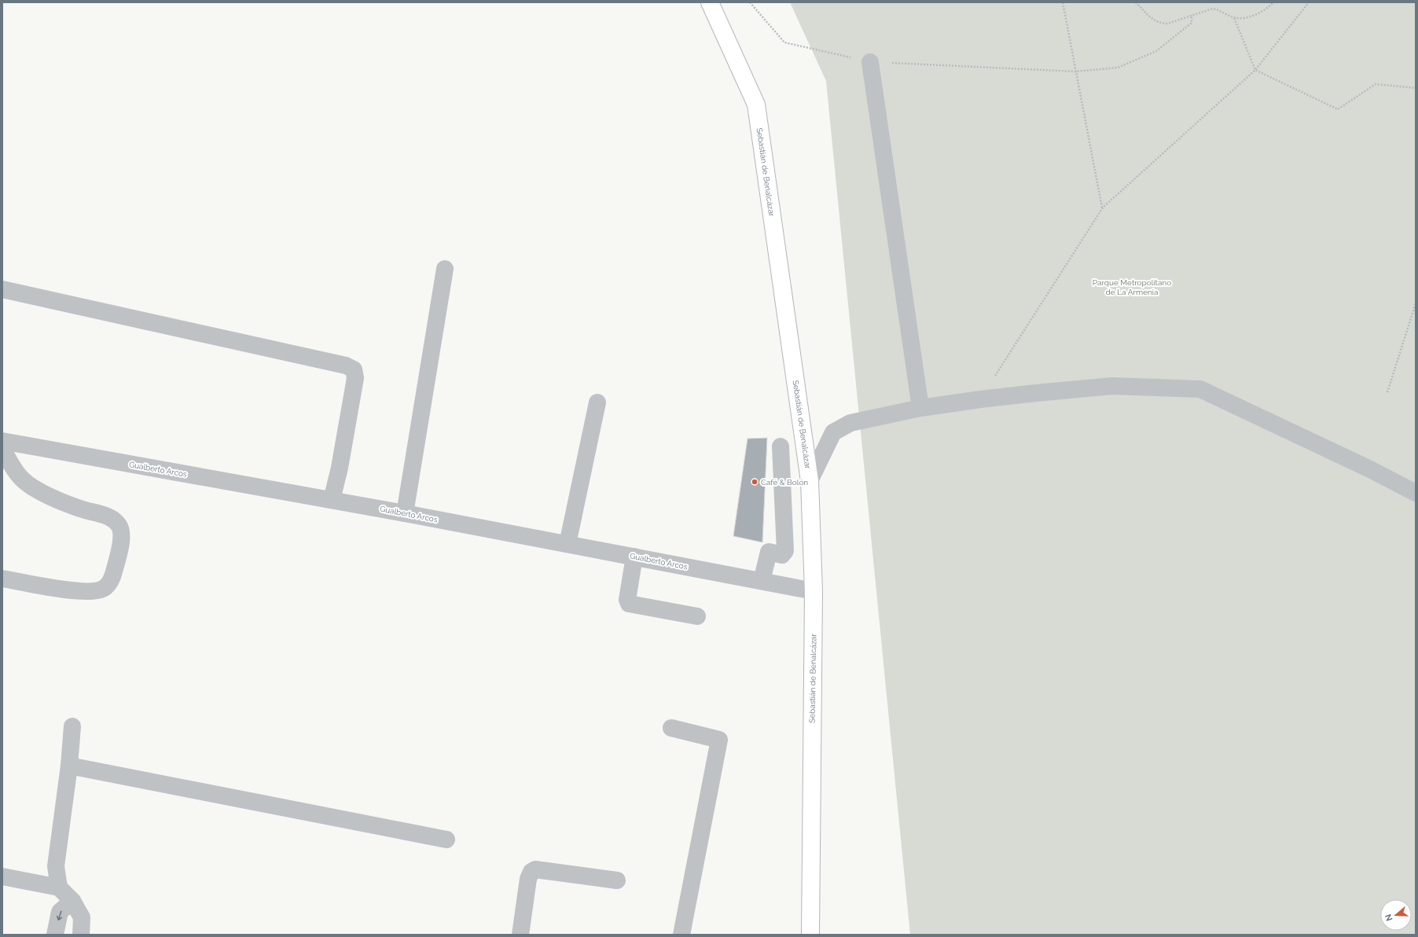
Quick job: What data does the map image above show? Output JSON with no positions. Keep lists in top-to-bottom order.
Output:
{
  "streets": {
    "main road": ["Sebastián de Benalcázar"],
    "street": ["Gualberto Arcos"]
  },
  "crossings": [
    ["Sebastián de Benalcázar", "Gualberto Arcos"]
  ],
  "parks": ["Parque Metropolitano de La Armenia"],
  "places": ["Café & Bolón"],
  "north": "left"
}
